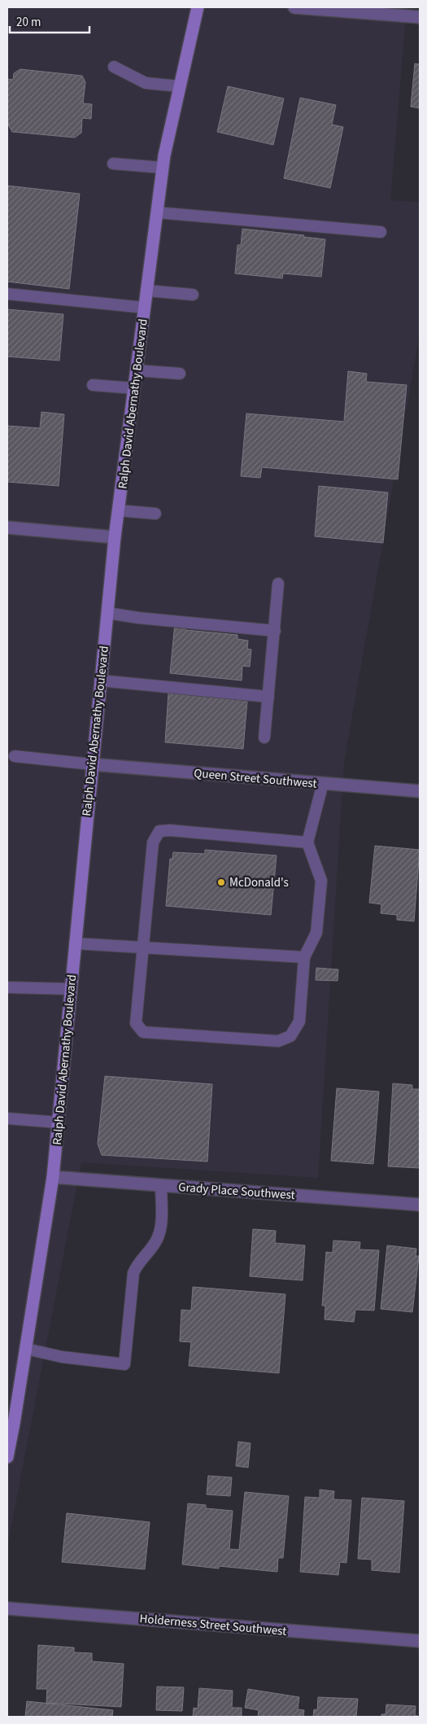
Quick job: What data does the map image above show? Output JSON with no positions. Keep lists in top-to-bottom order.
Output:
{
  "streets": {
    "main road": ["Ralph David Abernathy Boulevard"],
    "street": ["Queen Street Southwest", "Grady Place Southwest", "Holderness Street Southwest"]
  },
  "crossings": [
    ["Ralph David Abernathy Boulevard", "Queen Street Southwest"],
    ["Ralph David Abernathy Boulevard", "Grady Place Southwest"]
  ],
  "places": ["McDonald's"],
  "scale_bar": "20 m"
}
